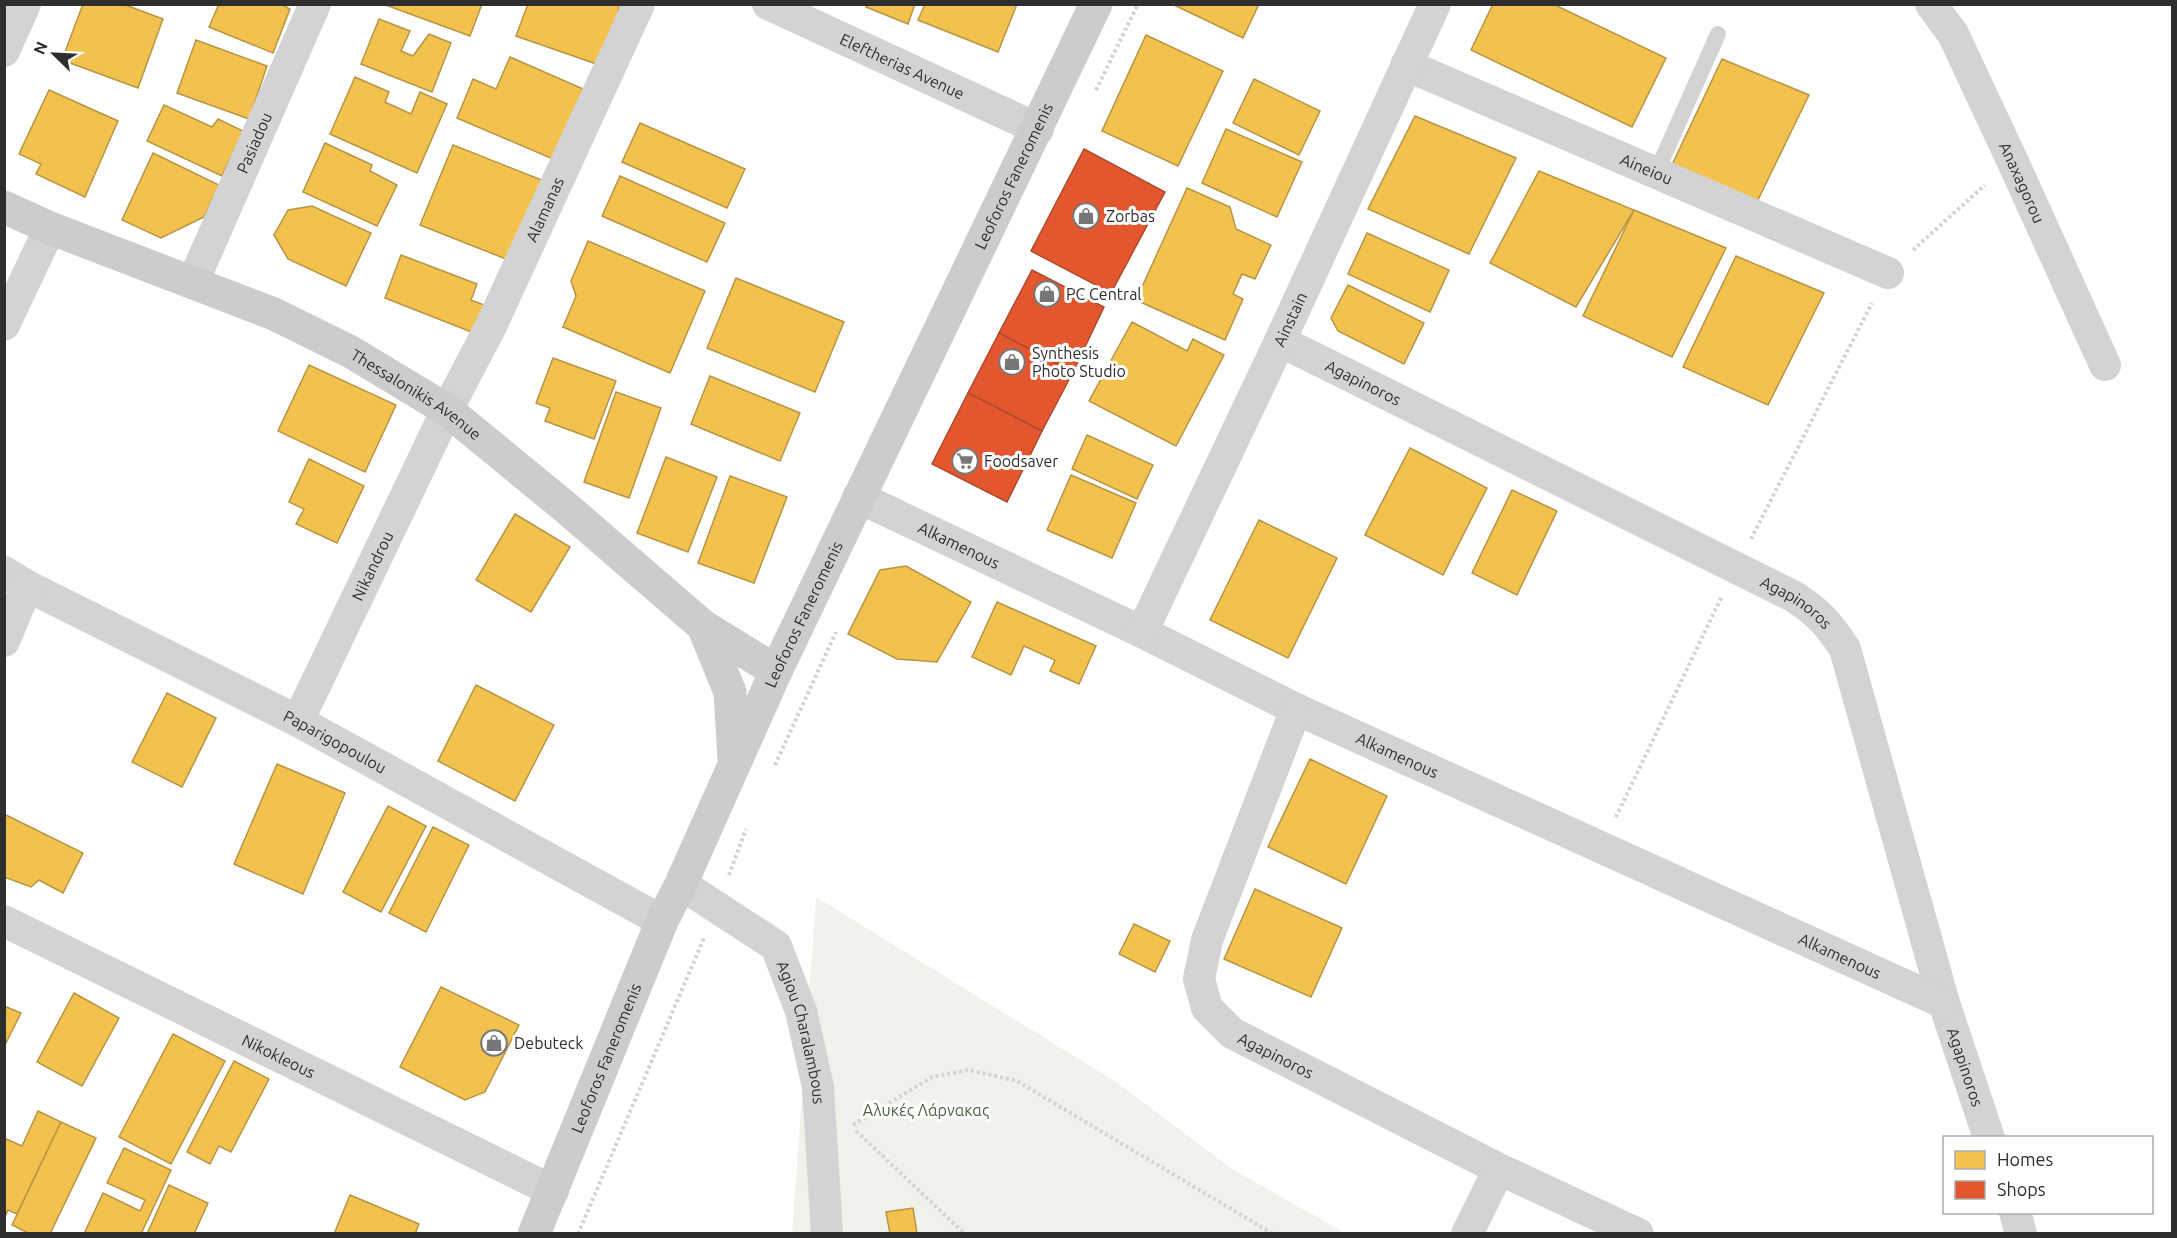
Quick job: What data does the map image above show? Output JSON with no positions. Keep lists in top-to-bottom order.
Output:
{
  "streets": {
    "main road": ["Leoforos Faneromenis", "Thessalonikis Avenue"],
    "street": [
      "Eleftherias Avenue",
      "Pasiadou",
      "Aineiou",
      "Anaxagorou",
      "Alamanas",
      "Ainstain",
      "Agapinoros",
      "Alkamenous",
      "Nikandrou",
      "Paparigopoulou",
      "Agiou Charalambous",
      "Nikokleous"
    ]
  },
  "crossings": [
    ["Eleftherias Avenue", "Leoforos Faneromenis"],
    ["Pasiadou", "Thessalonikis Avenue"],
    ["Aineiou", "Ainstain"],
    ["Leoforos Faneromenis", "Thessalonikis Avenue"],
    ["Leoforos Faneromenis", "Alkamenous"],
    ["Leoforos Faneromenis", "Paparigopoulou"],
    ["Leoforos Faneromenis", "Agiou Charalambous"],
    ["Leoforos Faneromenis", "Nikokleous"],
    ["Alamanas", "Thessalonikis Avenue"],
    ["Alamanas", "Nikandrou"],
    ["Ainstain", "Agapinoros"],
    ["Ainstain", "Alkamenous"],
    ["Agapinoros", "Alkamenous"],
    ["Thessalonikis Avenue", "Nikandrou"],
    ["Nikandrou", "Paparigopoulou"]
  ],
  "parks": ["Αλυκές Λάρνακας"],
  "places": {
    "shop": [
      "Zorbas",
      "PC Central",
      "Synthesis Photo Studio",
      "Debuteck"
    ],
    "supermarket": ["Foodsaver"]
  },
  "legend": ["Homes", "Shops"],
  "north": "top left"
}
